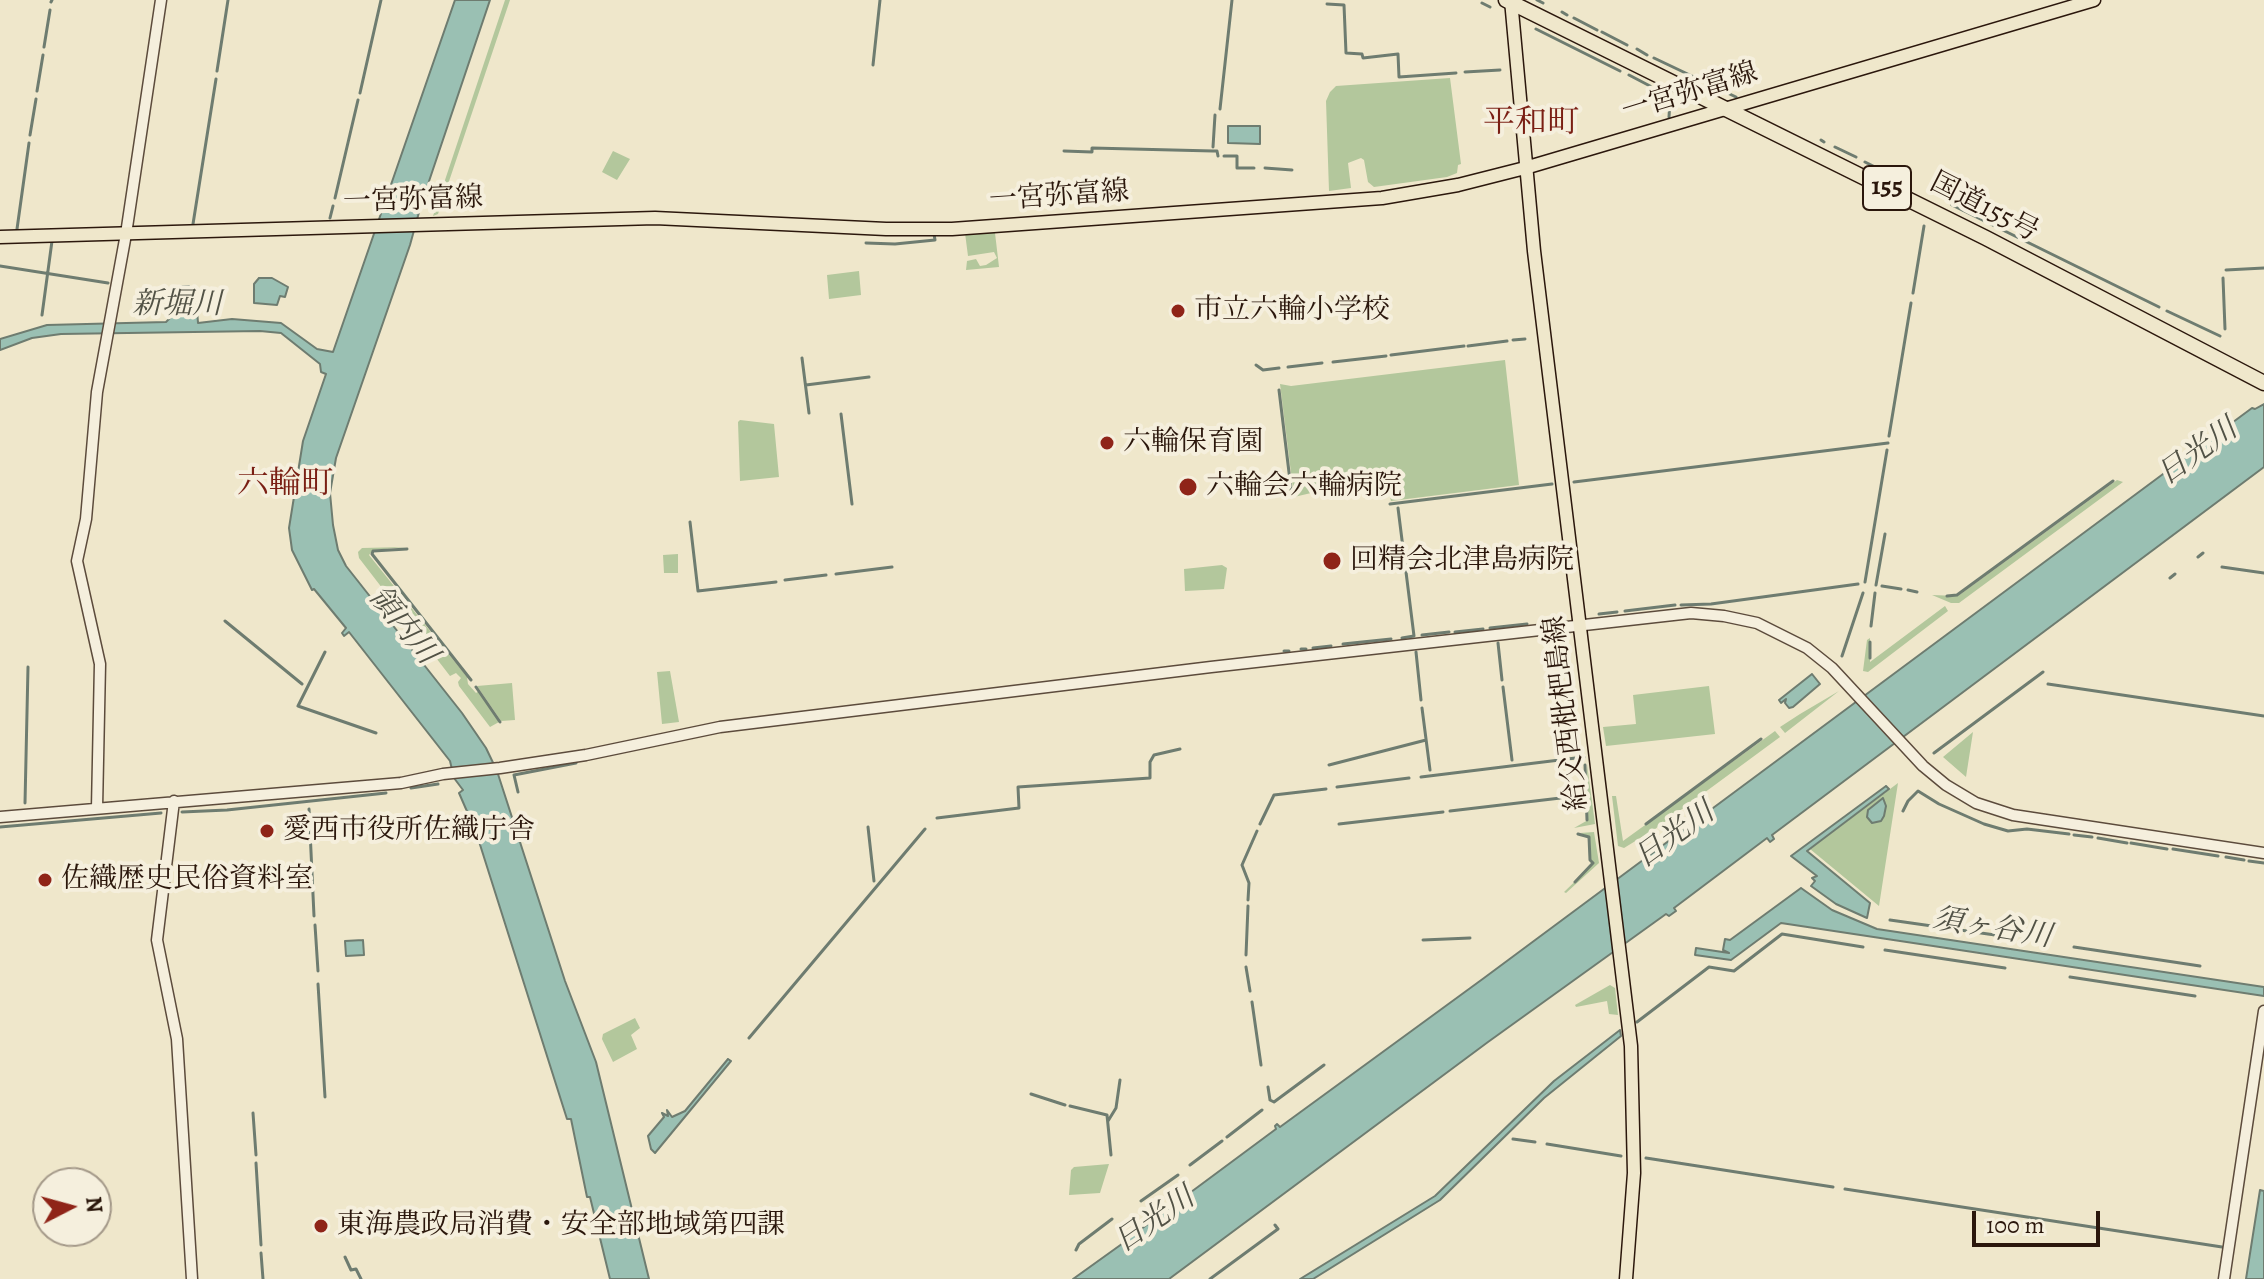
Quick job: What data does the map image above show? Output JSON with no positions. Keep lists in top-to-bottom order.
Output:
{
  "streets": {
    "highway": ["155", "国道155号"],
    "main road": ["一宮弥富線", "給父西枇杷島線"]
  },
  "crossings": [
    ["一宮弥富線", "国道155号"],
    ["一宮弥富線", "給父西枇杷島線"],
    ["国道155号", "給父西枇杷島線"]
  ],
  "districts": ["平和町", "六輪町"],
  "water": [
    "新堀川",
    "日光川",
    "領内川",
    "須ヶ谷川"
  ],
  "places": [
    "市立六輪小学校",
    "六輪保育園",
    "六輪会六輪病院",
    "回精会北津島病院",
    "愛西市役所佐織庁舎",
    "佐織歴史民俗資料室",
    "東海農政局消費・安全部地域第四課"
  ],
  "scale_bar": "100 m",
  "north": "right"
}
